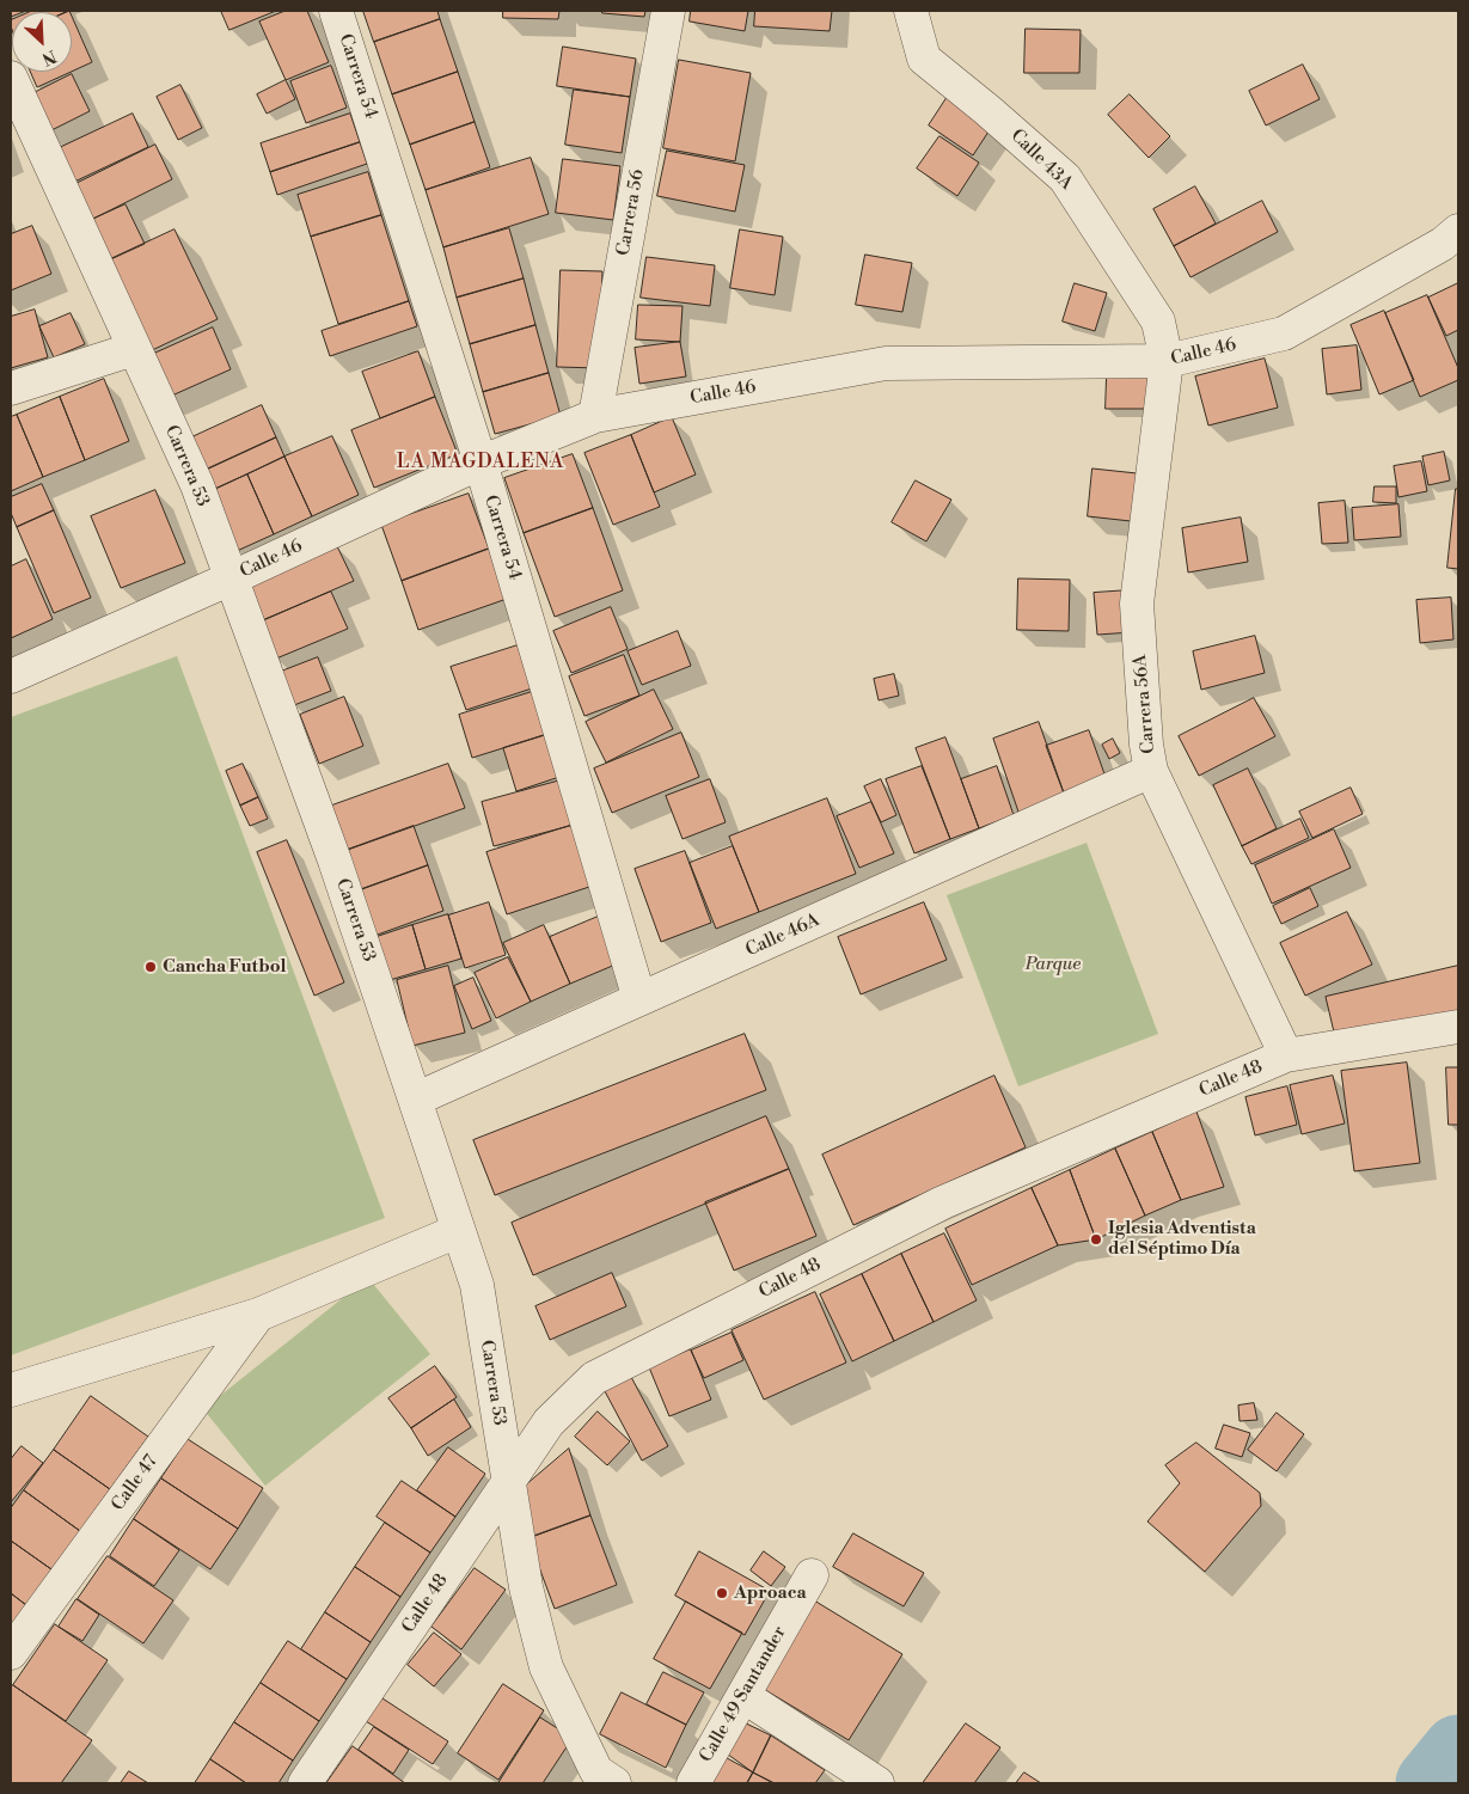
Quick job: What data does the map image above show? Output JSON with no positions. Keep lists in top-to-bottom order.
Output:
{
  "streets": {
    "street": [
      "Carrera 54",
      "Calle 43A",
      "Carrera 56",
      "Calle 46",
      "Carrera 53",
      "Carrera 56A",
      "Calle 46A",
      "Calle 48",
      "Calle 47",
      "Calle 49 Santander"
    ]
  },
  "crossings": [
    ["Carrera 54", "Calle 46"],
    ["Carrera 54", "Calle 46A"],
    ["Calle 43A", "Calle 46"],
    ["Calle 43A", "Carrera 56A"],
    ["Carrera 56", "Calle 46"],
    ["Calle 46", "Carrera 53"],
    ["Calle 46", "Carrera 56A"],
    ["Carrera 53", "Calle 46A"],
    ["Carrera 53", "Calle 48"],
    ["Carrera 56A", "Calle 46A"],
    ["Carrera 56A", "Calle 48"]
  ],
  "districts": ["LA MAGDALENA"],
  "parks": ["Parque"],
  "places": ["Cancha Futbol", "Iglesia Adventista del Séptimo Día", "Aproaca"],
  "north": "bottom right"
}
